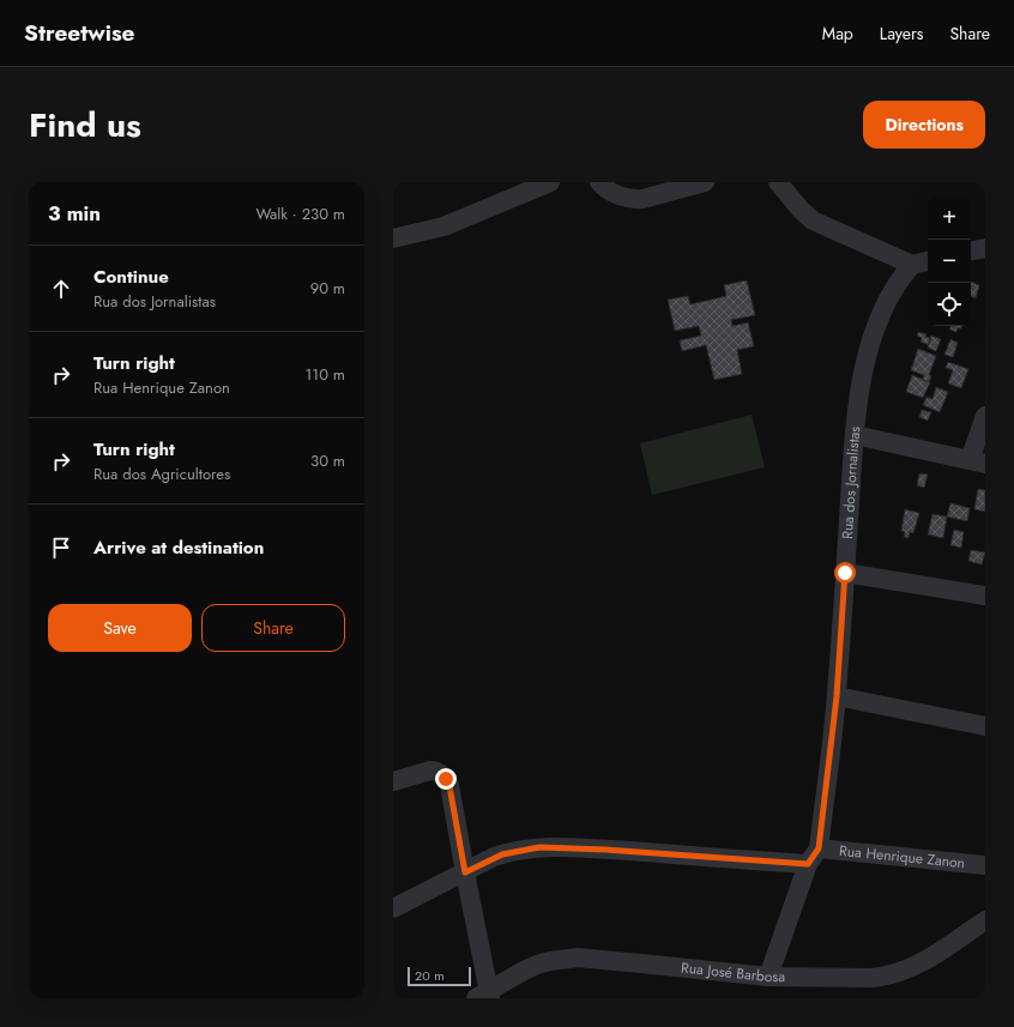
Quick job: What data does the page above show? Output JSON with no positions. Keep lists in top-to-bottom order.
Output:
{
  "streets": {
    "street": ["Rua dos Jornalistas", "Rua Henrique Zanon", "Rua José Barbosa"]
  },
  "crossings": [
    ["Rua dos Jornalistas", "Rua Henrique Zanon"],
    ["Rua dos Jornalistas", "Rua José Barbosa"]
  ],
  "scale_bar": "20 m",
  "page": {
    "header": "Streetwise",
    "nav": ["Map", "Layers", "Share"],
    "title": "Find us",
    "buttons": [
      "Directions",
      ["Save", "Share"]
    ],
    "heading": ["3 min", "Walk · 230 m"],
    "map_buttons": ["+", "−"],
    "list": [
      ["Continue", "Rua dos Jornalistas", "90 m"],
      ["Turn right", "Rua Henrique Zanon", "110 m"],
      ["Turn right", "Rua dos Agricultores", "30 m"],
      "Arrive at destination"
    ],
    "scale": "20 m"
  }
}
